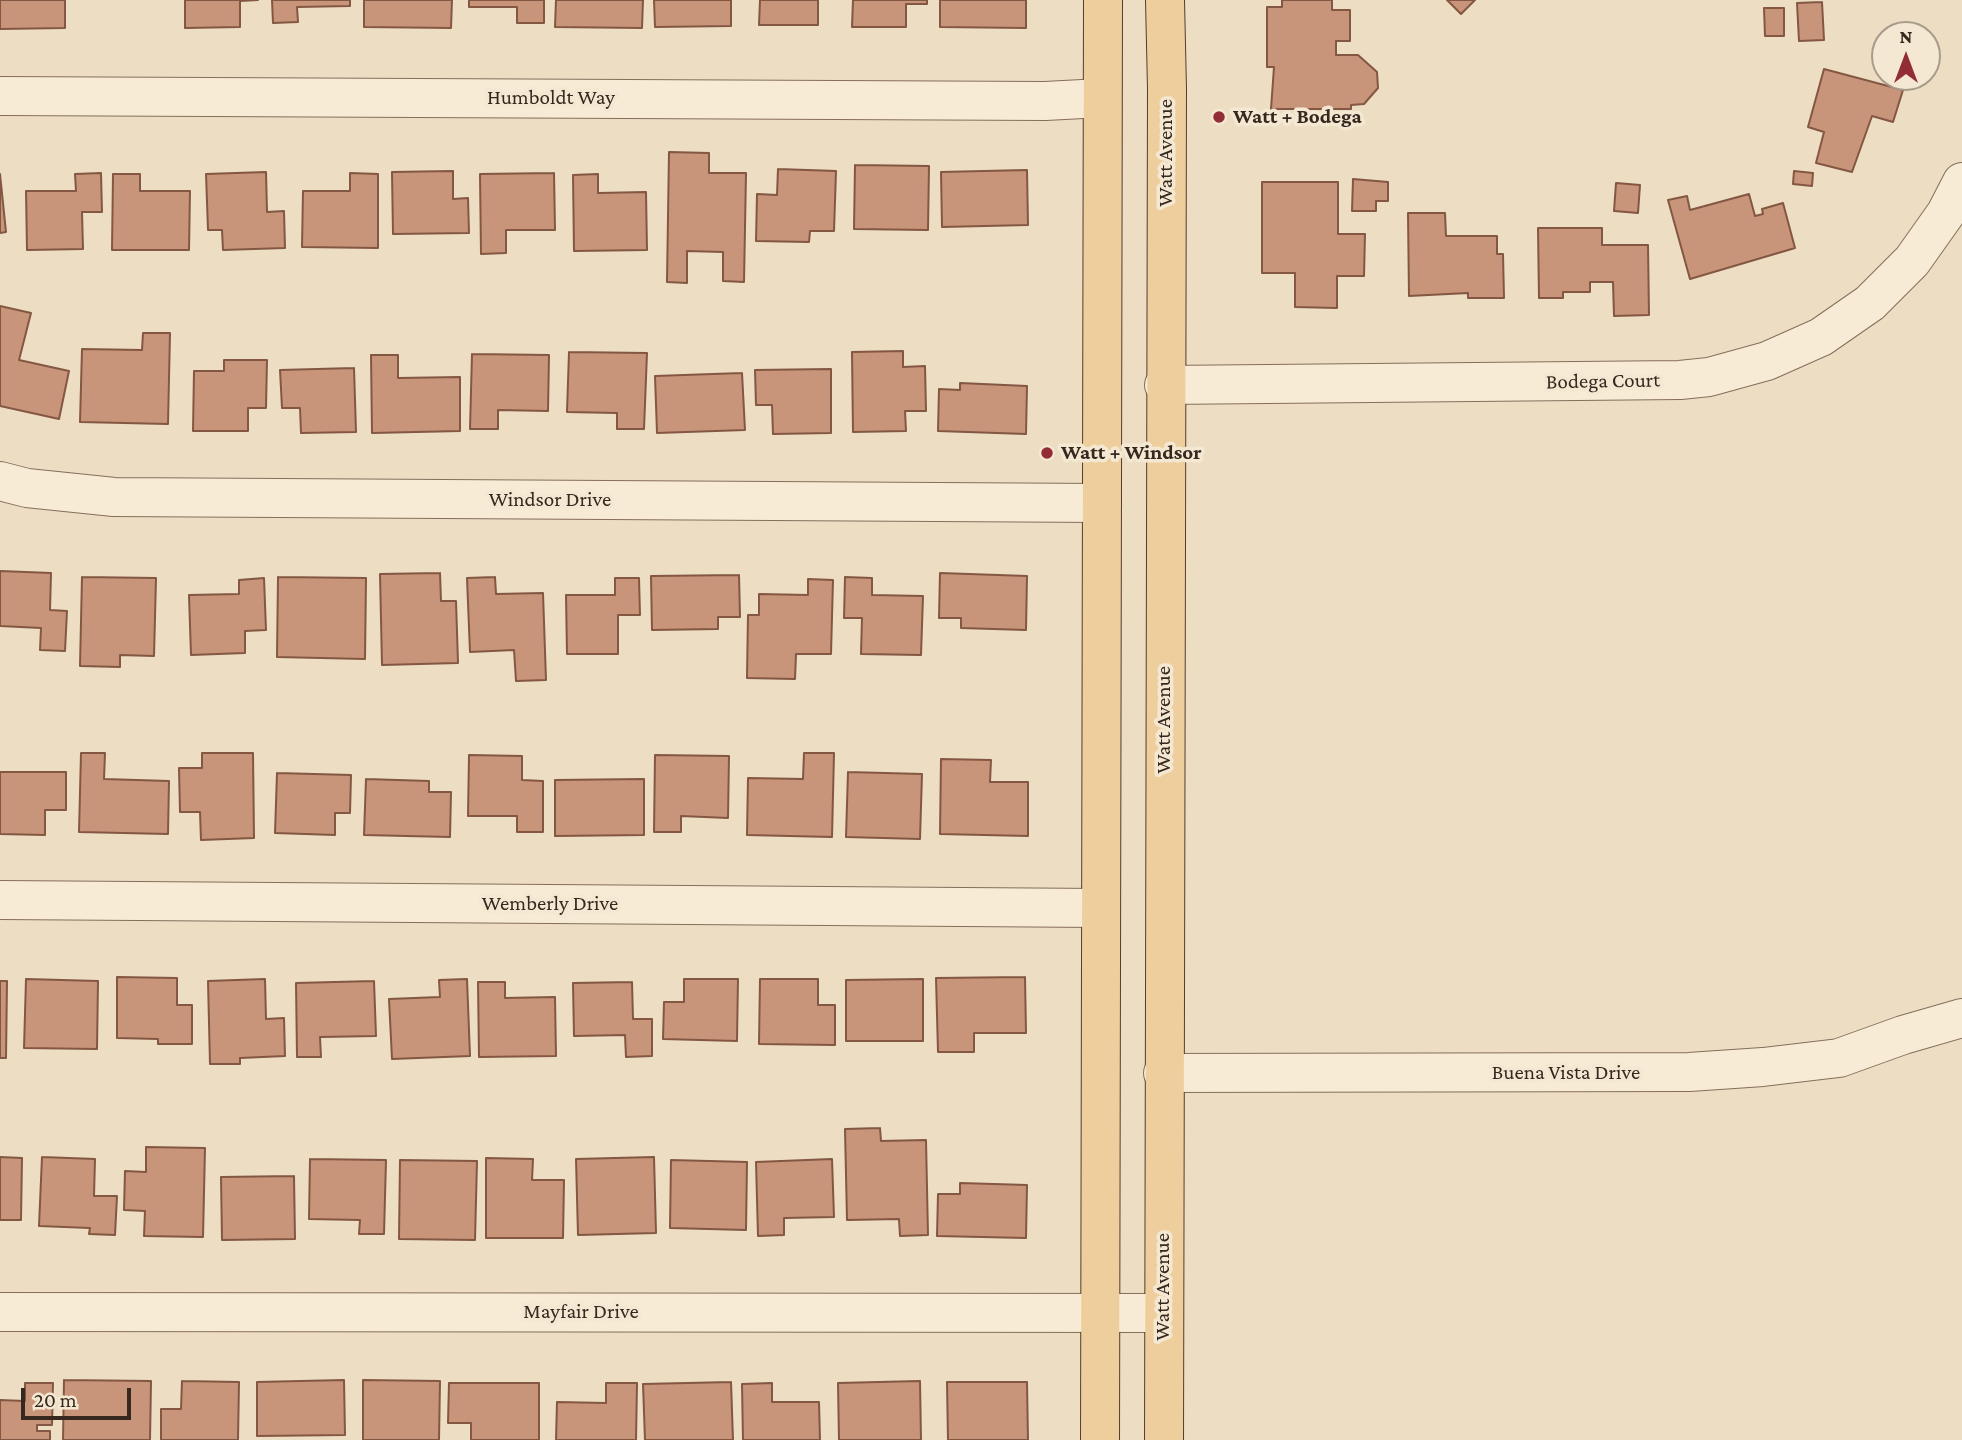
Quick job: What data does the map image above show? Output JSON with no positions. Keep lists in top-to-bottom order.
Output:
{
  "streets": {
    "main road": ["Watt Avenue"],
    "street": [
      "Humboldt Way",
      "Bodega Court",
      "Windsor Drive",
      "Wemberly Drive",
      "Buena Vista Drive",
      "Mayfair Drive"
    ]
  },
  "crossings": [
    ["Watt Avenue", "Bodega Court"],
    ["Watt Avenue", "Buena Vista Drive"],
    ["Watt Avenue", "Mayfair Drive"]
  ],
  "places": ["Watt + Bodega", "Watt + Windsor"],
  "scale_bar": "20 m",
  "north": "top"
}
